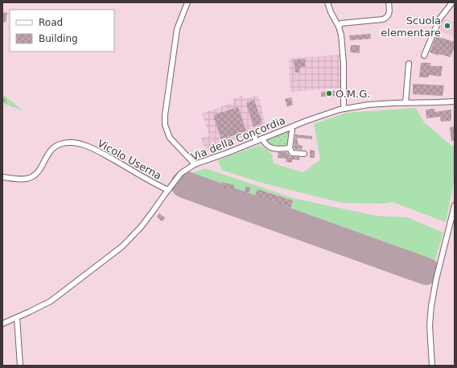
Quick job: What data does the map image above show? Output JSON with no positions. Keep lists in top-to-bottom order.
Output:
{
  "streets": {
    "street": ["Via della Concordia", "Vicolo Userna"]
  },
  "crossings": [
    ["Via della Concordia", "Vicolo Userna"]
  ],
  "places": ["Scuola elementare", "O.M.G."],
  "legend": ["Road", "Building"]
}
